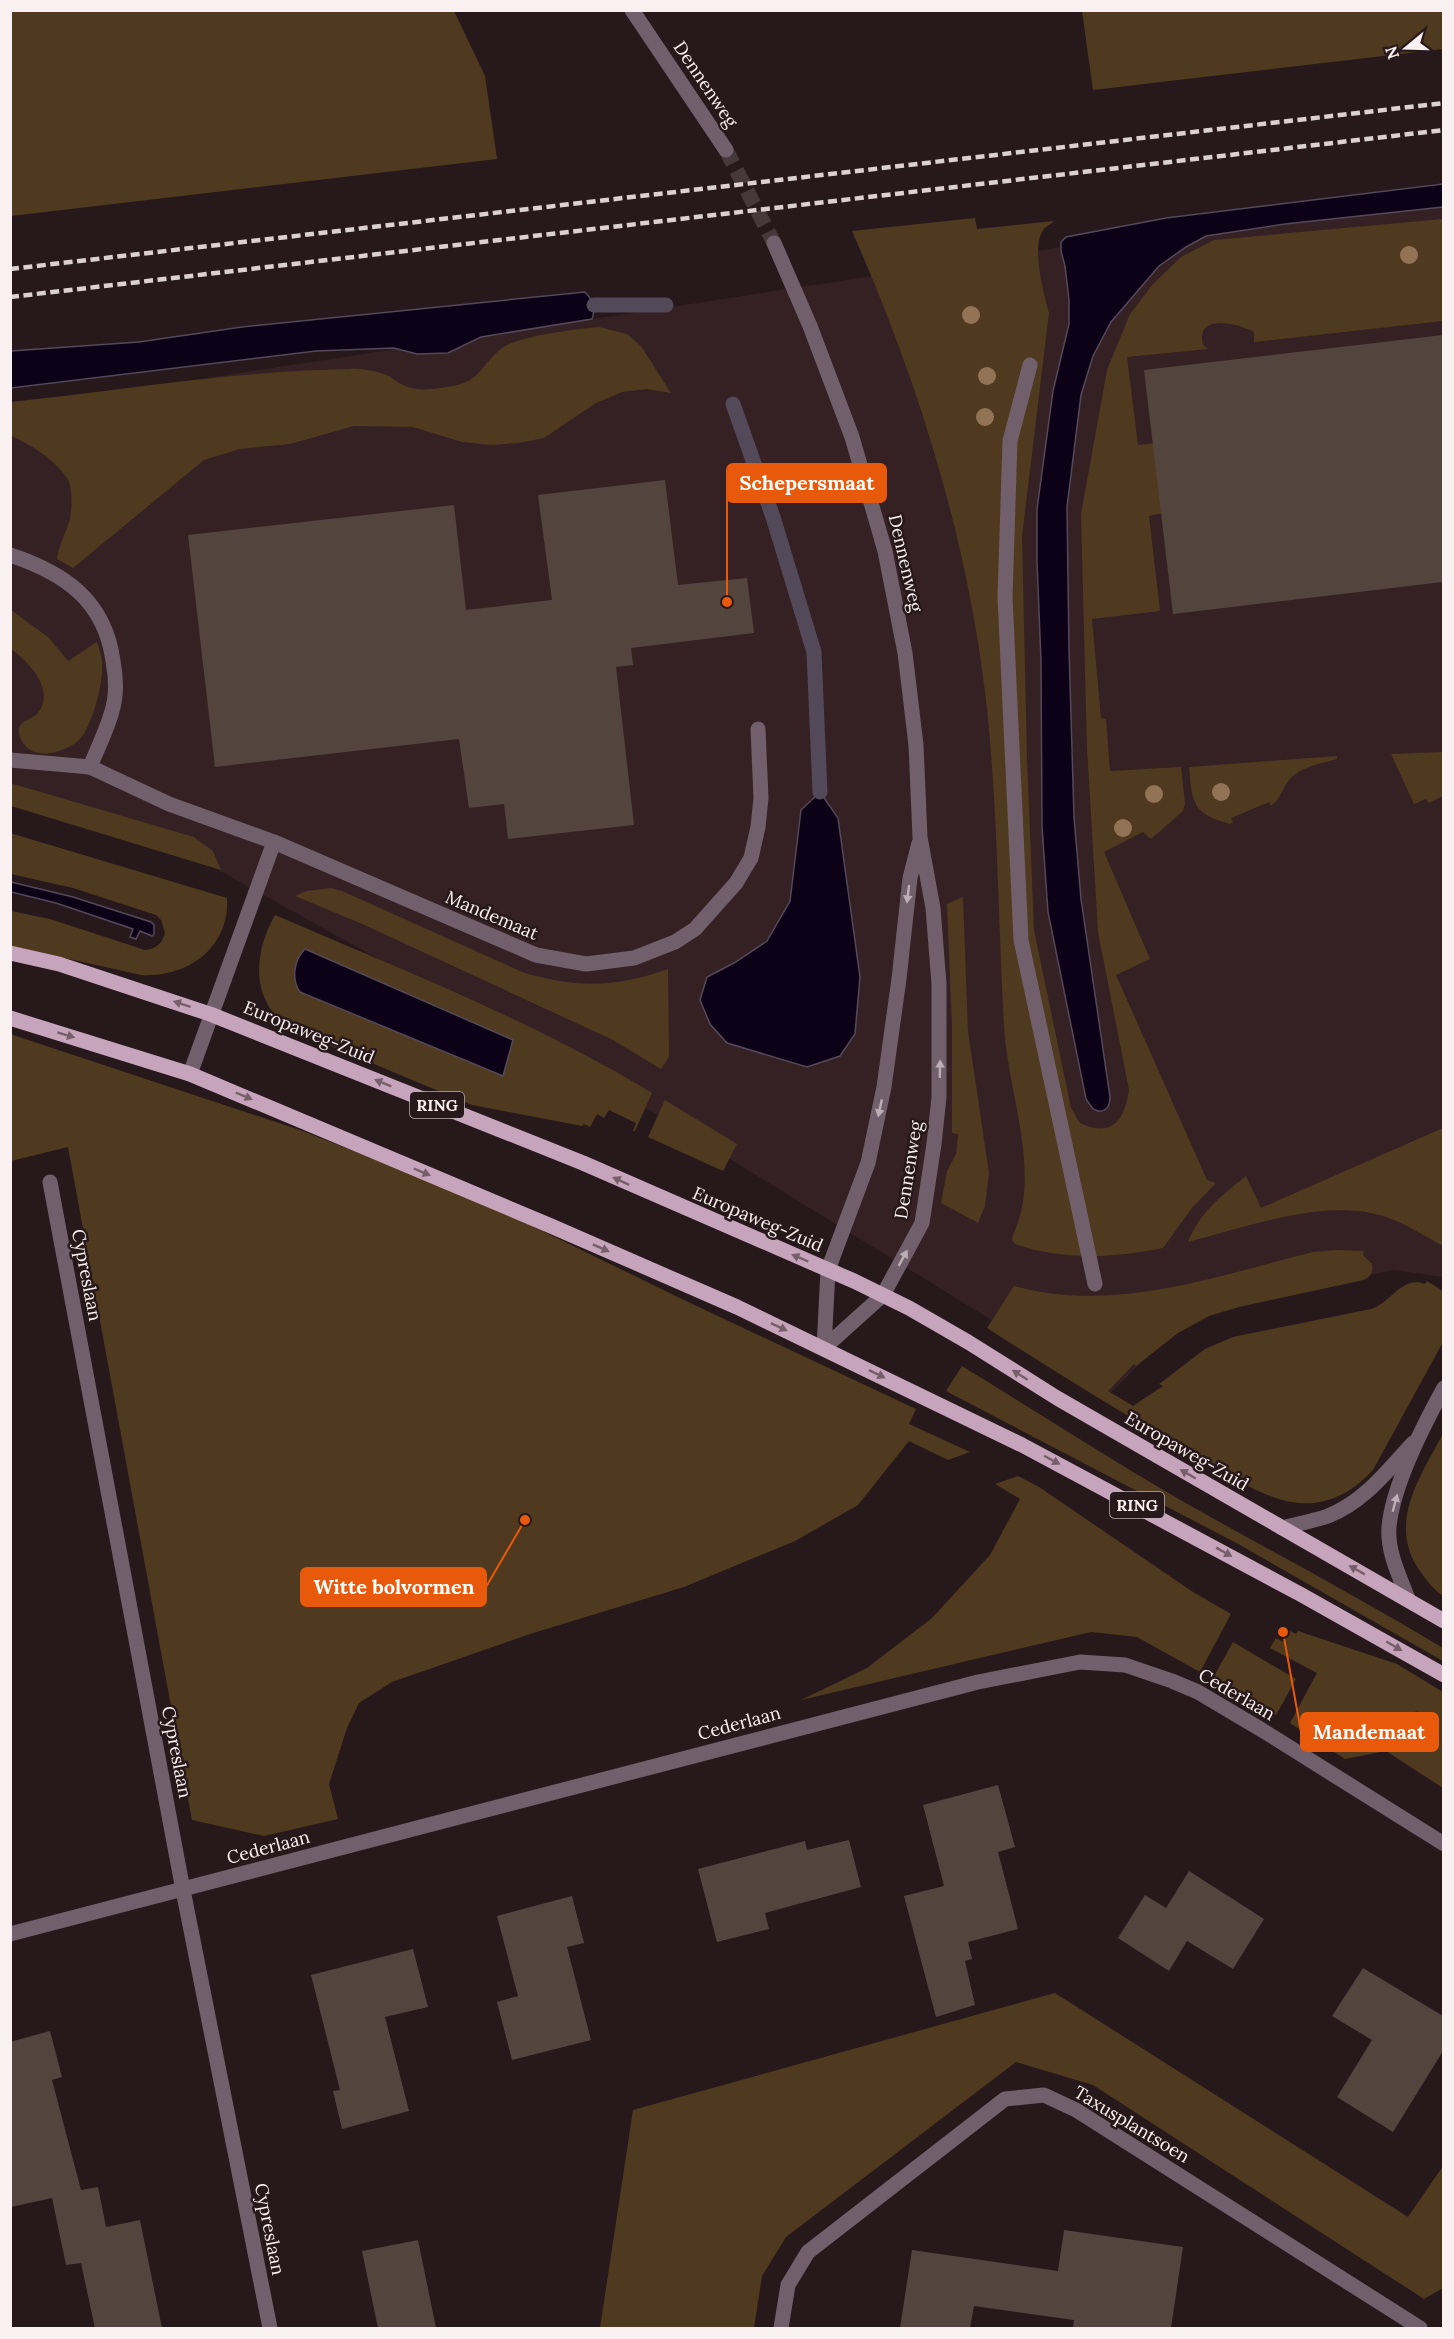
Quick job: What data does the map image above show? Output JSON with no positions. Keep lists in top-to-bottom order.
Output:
{
  "streets": {
    "main road": ["Europaweg-Zuid", "RING"],
    "street": [
      "Dennenweg",
      "Mandemaat",
      "Cypreslaan",
      "Cederlaan",
      "Taxusplantsoen"
    ]
  },
  "crossings": [
    ["Dennenweg", "Europaweg-Zuid"],
    ["Dennenweg", "RING"],
    ["Cypreslaan", "Cederlaan"]
  ],
  "places": ["Schepersmaat", "Witte bolvormen", "Mandemaat"],
  "north": "left"
}
